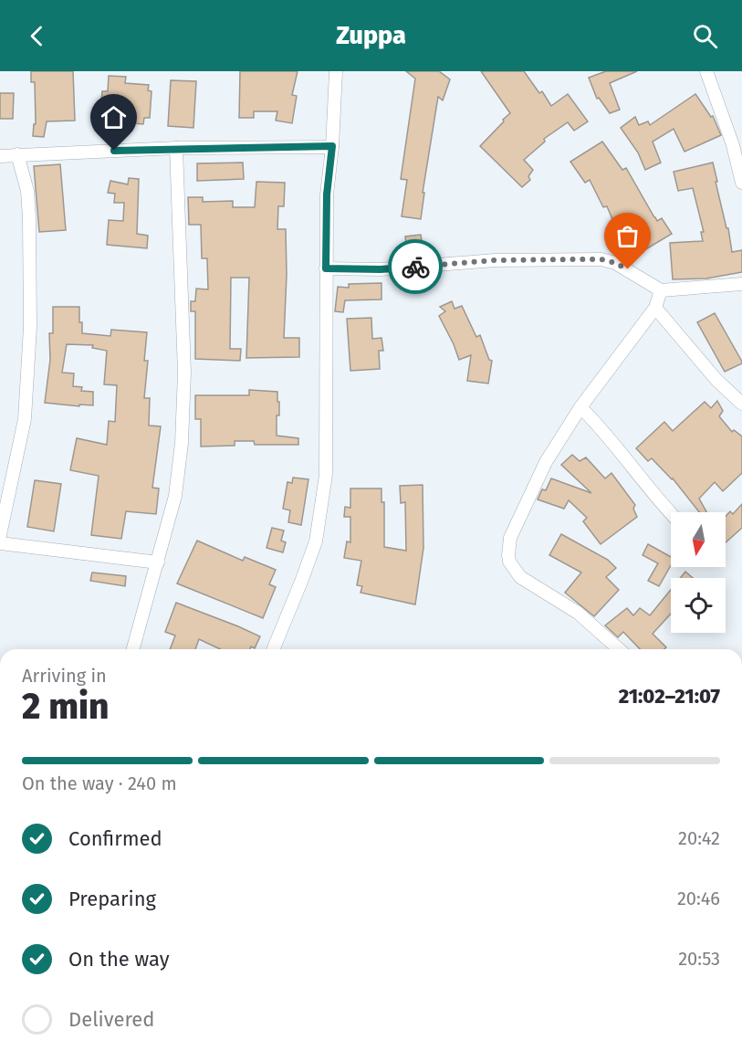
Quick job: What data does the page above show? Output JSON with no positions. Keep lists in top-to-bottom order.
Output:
{
  "north": "bottom",
  "page": {
    "header": "Zuppa",
    "heading": ["2 min", "Arriving in", "21:02–21:07"],
    "bar": "On the way · 240 m",
    "list": [
      ["Confirmed", "20:42"],
      ["Preparing", "20:46"],
      ["On the way", "20:53"],
      "Delivered"
    ]
  }
}
